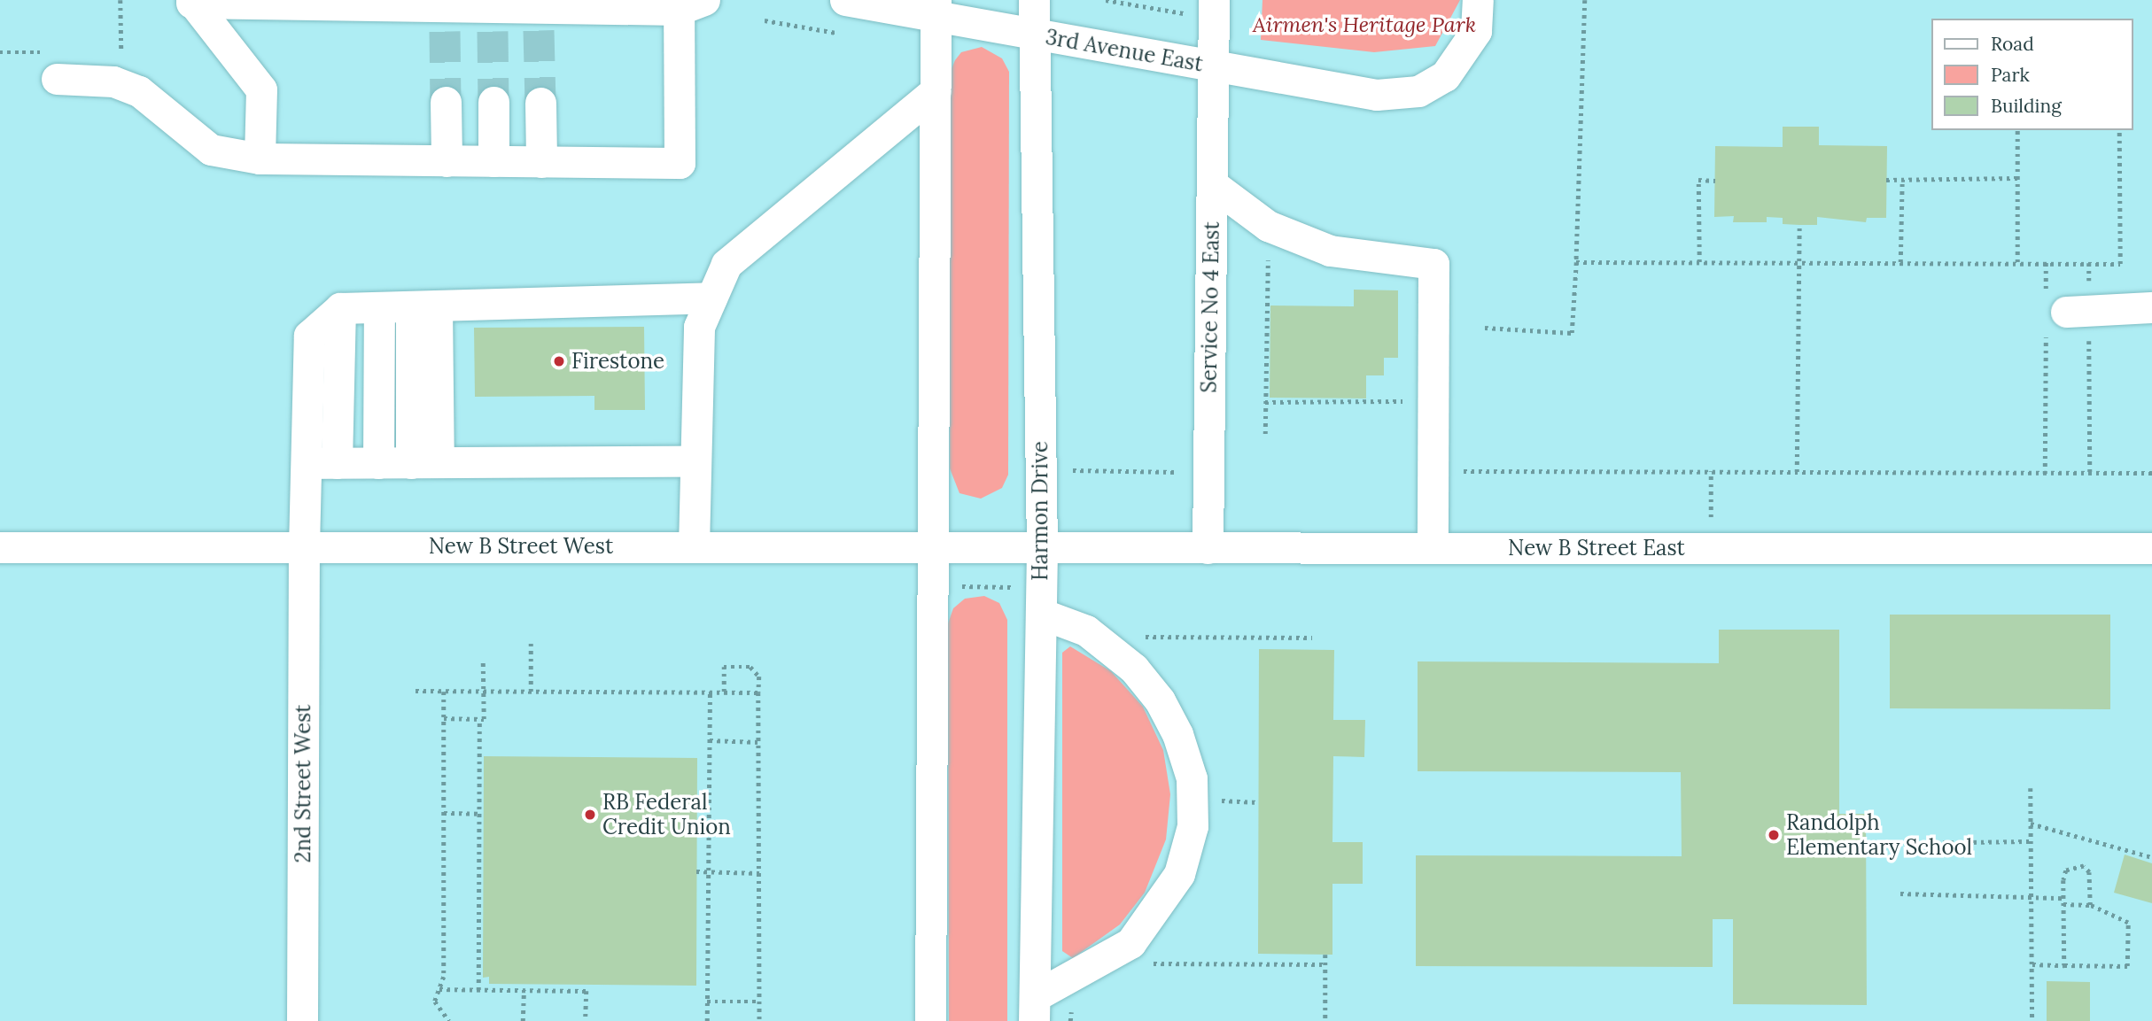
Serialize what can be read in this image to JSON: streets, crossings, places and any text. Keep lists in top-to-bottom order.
{
  "streets": {
    "street": [
      "3rd Avenue East",
      "Service No 4 East",
      "Harmon Drive",
      "New B Street West",
      "New B Street East",
      "2nd Street West"
    ]
  },
  "crossings": [
    ["3rd Avenue East", "Service No 4 East"],
    ["3rd Avenue East", "Harmon Drive"],
    ["Service No 4 East", "New B Street East"],
    ["Harmon Drive", "New B Street West"],
    ["Harmon Drive", "New B Street East"],
    ["New B Street West", "New B Street East"],
    ["New B Street West", "2nd Street West"]
  ],
  "parks": ["Airmen's Heritage Park"],
  "places": ["Firestone", "RB Federal Credit Union", "Randolph Elementary School"],
  "legend": ["Road", "Park", "Building"]
}
